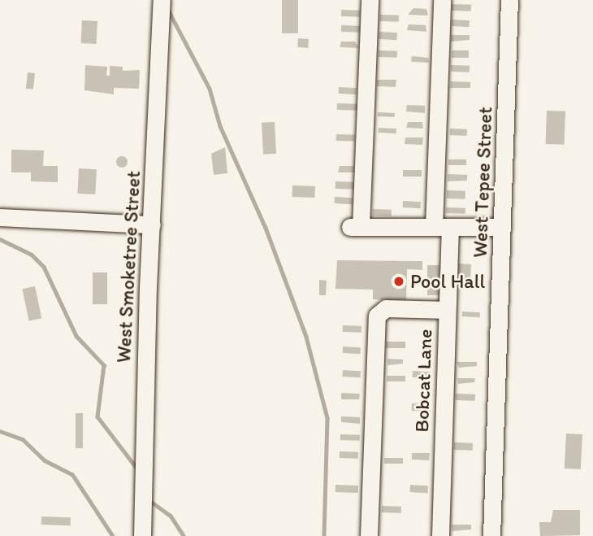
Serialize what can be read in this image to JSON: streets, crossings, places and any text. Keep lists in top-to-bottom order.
{
  "streets": {
    "street": ["West Tepee Street", "West Smoketree Street", "Bobcat Lane"]
  },
  "places": ["Pool Hall"]
}
